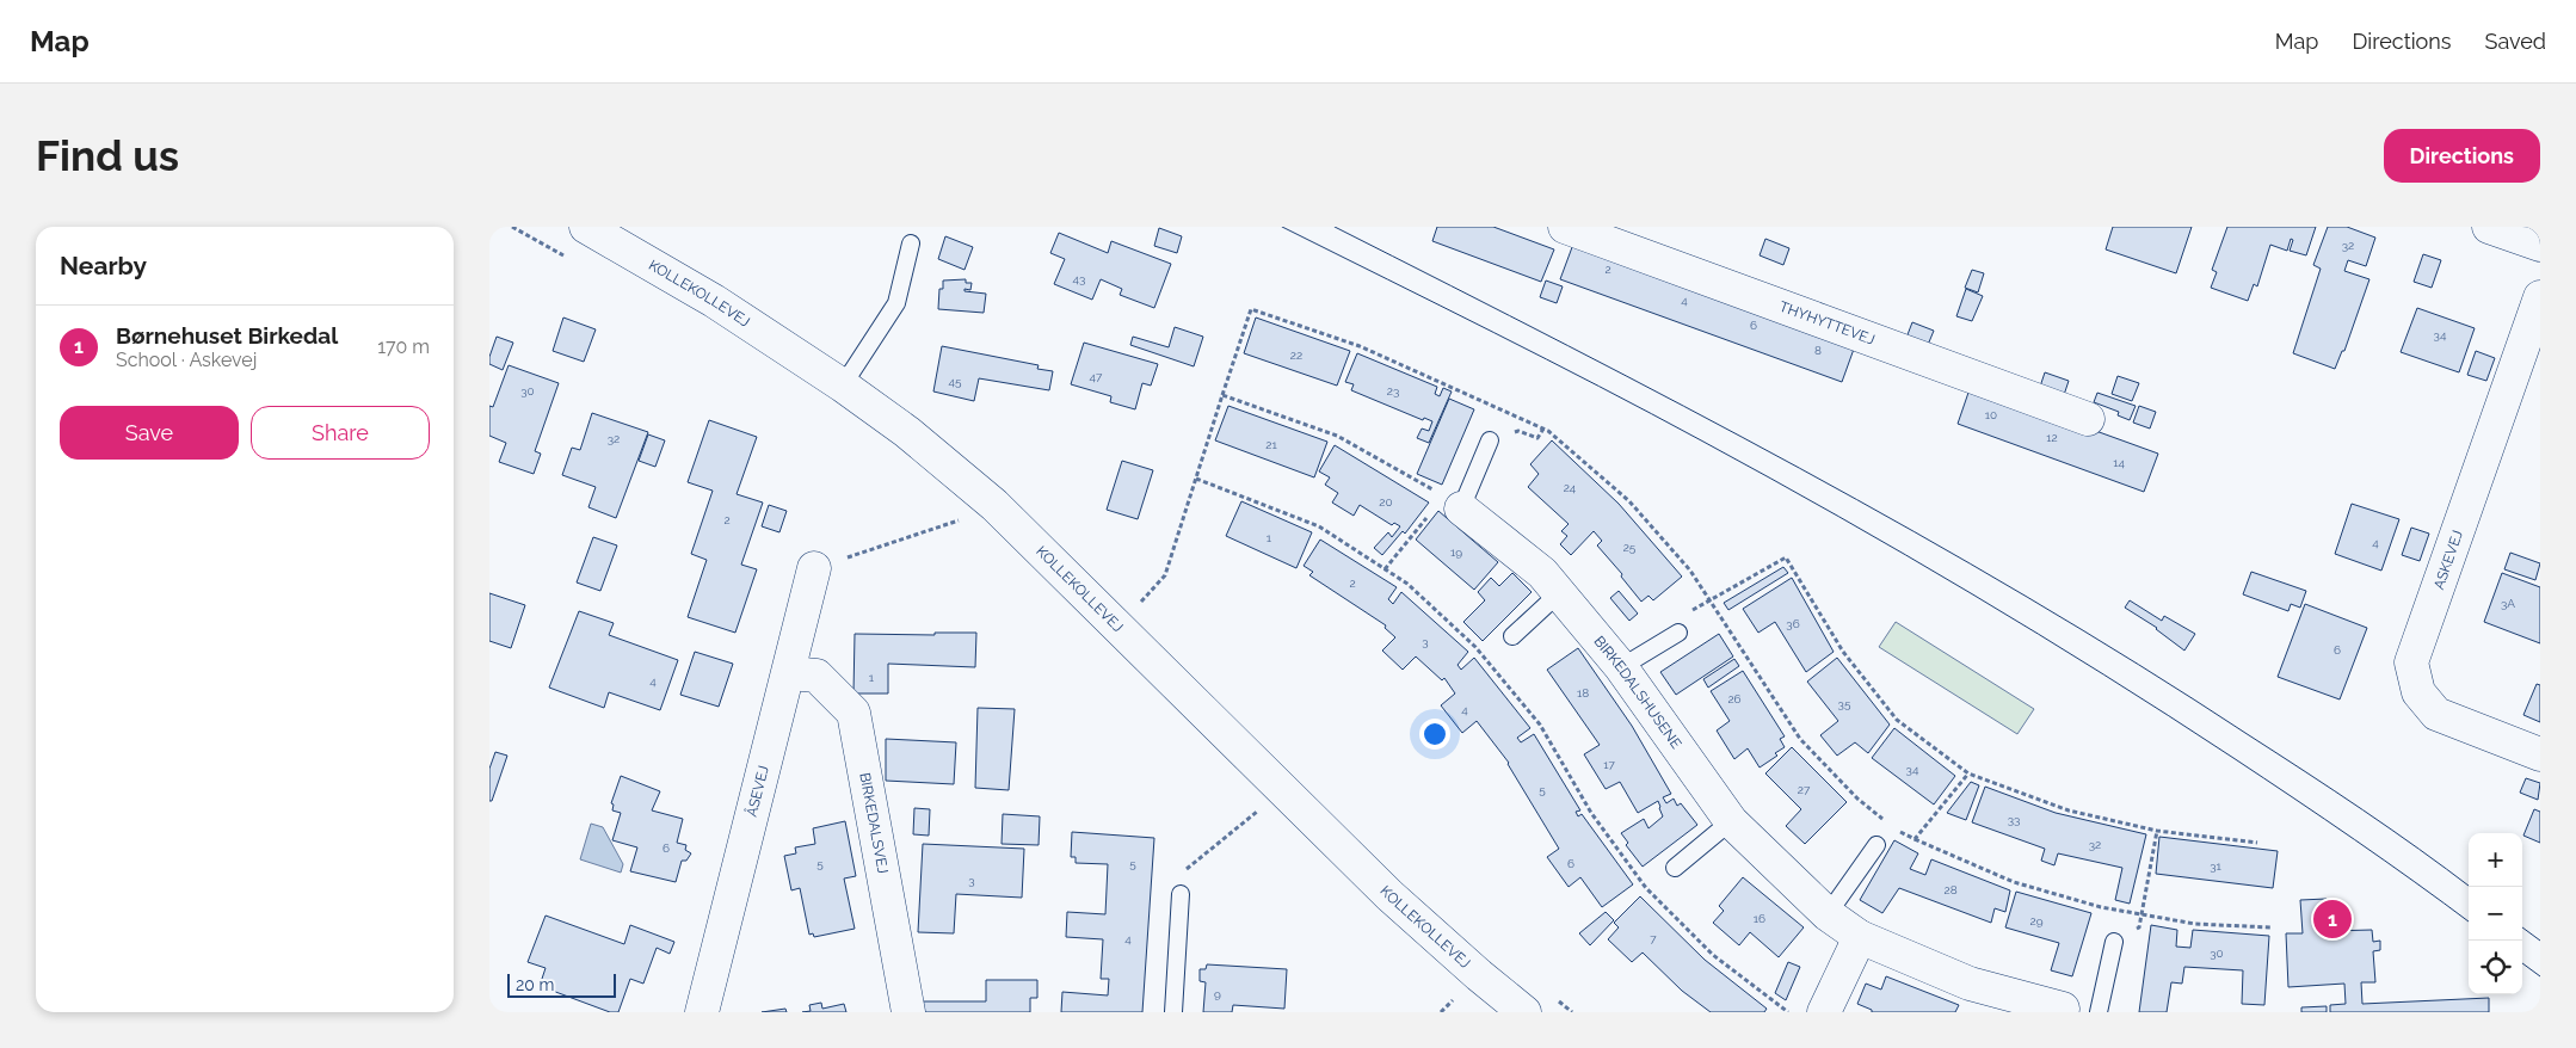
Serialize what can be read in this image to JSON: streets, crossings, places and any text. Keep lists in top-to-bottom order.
{
  "streets": {
    "street": [
      "KOLLEKOLLEVEJ",
      "THYHYTTEVEJ",
      "ASKEVEJ",
      "BIRKEDALSHUSENE",
      "ÅSEVEJ",
      "BIRKEDALSVEJ"
    ]
  },
  "crossings": [
    ["ÅSEVEJ", "BIRKEDALSVEJ"]
  ],
  "house_numbers": [
    "32",
    "2",
    "43",
    "4",
    "6",
    "34",
    "8",
    "22",
    "47",
    "45",
    "30",
    "23",
    "10",
    "12",
    "32",
    "21",
    "14",
    "24",
    "20",
    "2",
    "1",
    "4",
    "25",
    "19",
    "2",
    "3A",
    "36",
    "3",
    "6",
    "1",
    "4",
    "18",
    "26",
    "35",
    "4",
    "17",
    "34",
    "5",
    "27",
    "33",
    "32",
    "6",
    "5",
    "5",
    "6",
    "31",
    "3",
    "28",
    "16",
    "29",
    "4",
    "7",
    "30",
    "9"
  ],
  "scale_bar": "20 m",
  "page": {
    "header": "Map",
    "nav": ["Map", "Directions", "Saved"],
    "buttons": [
      "Directions",
      ["Save", "Share"]
    ],
    "title": "Find us",
    "heading": "Nearby",
    "list": [
      {
        "mark": "1",
        "name": "Børnehuset Birkedal",
        "note": "School · Askevej",
        "value": "170 m"
      }
    ],
    "map_buttons": ["+", "−"],
    "pins": "1",
    "scale": "20 m"
  }
}
